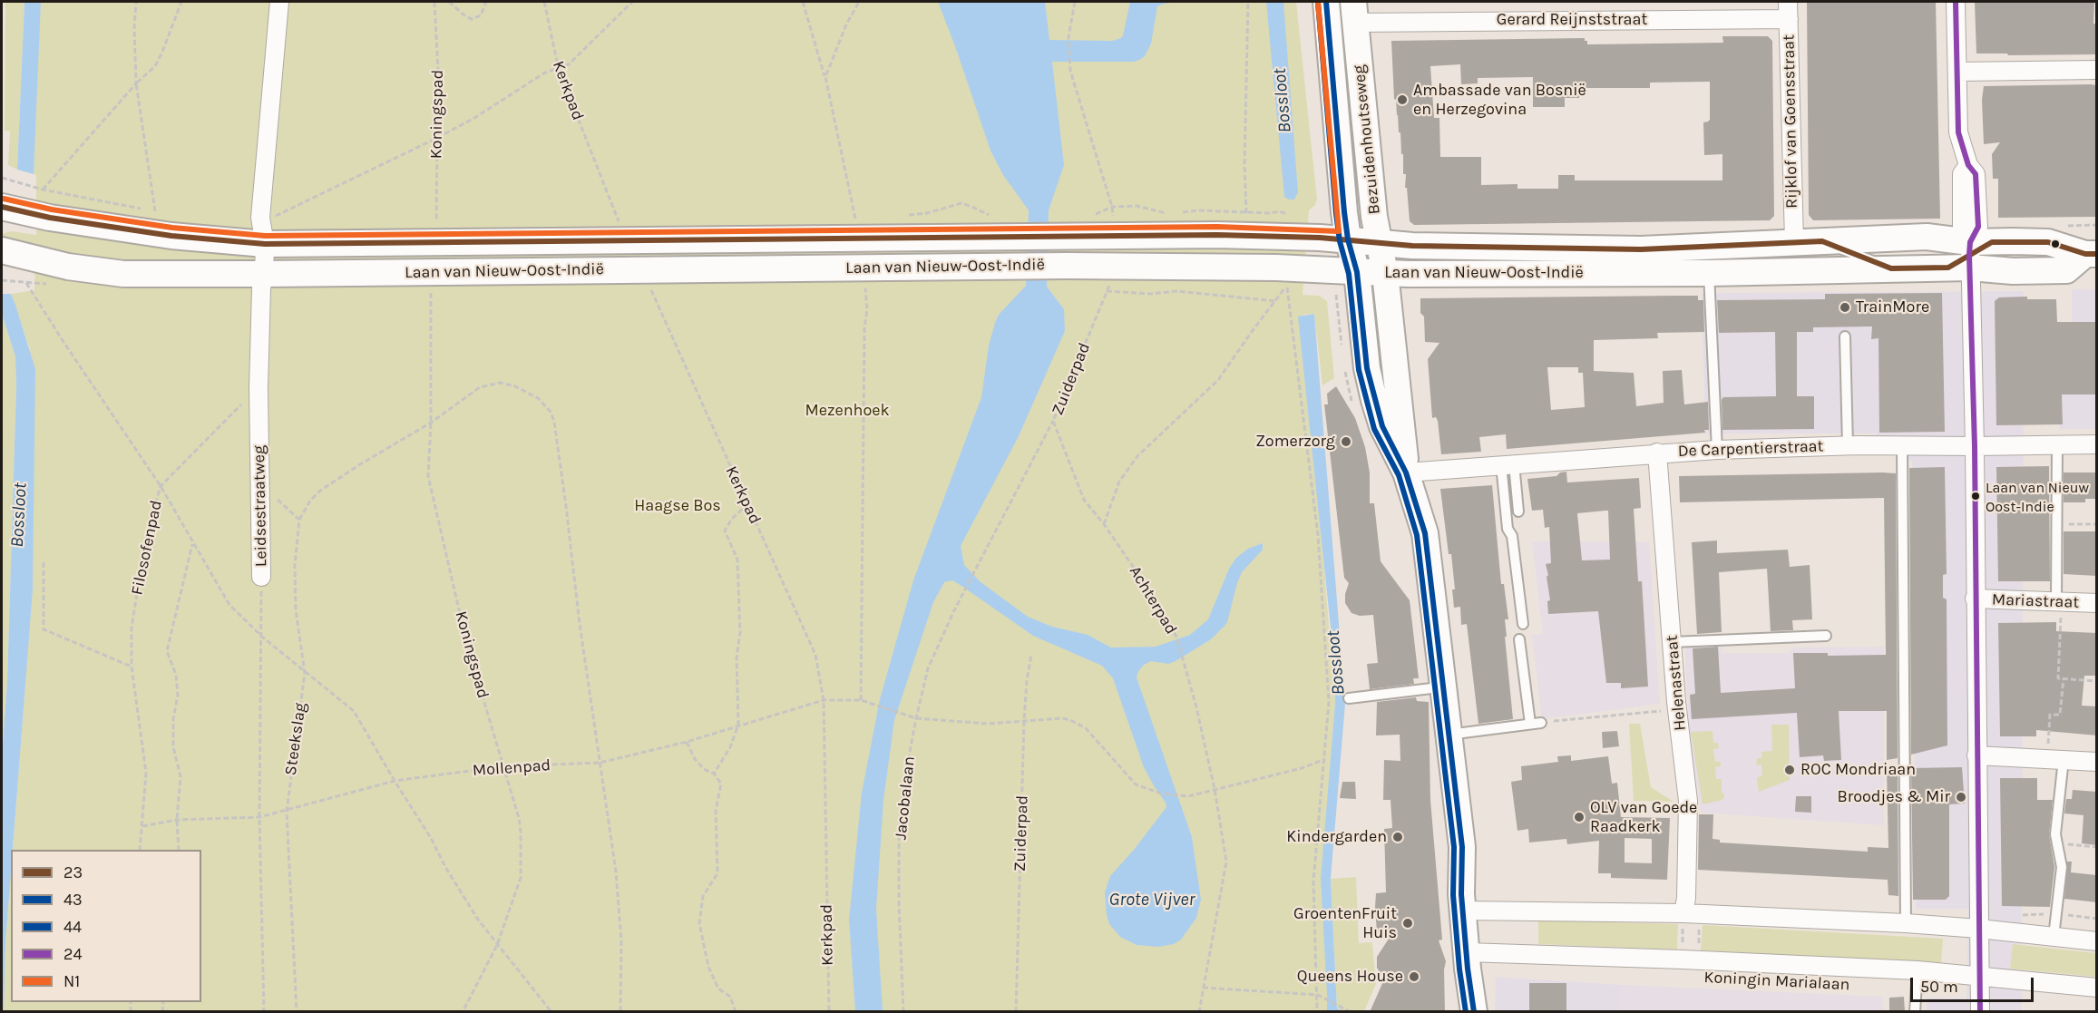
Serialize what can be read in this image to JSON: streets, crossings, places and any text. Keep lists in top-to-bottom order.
{
  "streets": {
    "main road": ["Bezuidenhoutseweg", "Laan van Nieuw-Oost-Indië"],
    "street": [
      "Gerard Reijnststraat",
      "Rijklof van Goensstraat",
      "De Carpentierstraat",
      "Leidsestraatweg",
      "Mariastraat",
      "Helenastraat",
      "Koningin Marialaan"
    ],
    "path": [
      "Kerkpad",
      "Koningspad",
      "Zuiderpad",
      "Filosofenpad",
      "Achterpad",
      "Steekslag",
      "Mollenpad",
      "Jacobalaan"
    ]
  },
  "crossings": [
    ["Gerard Reijnststraat", "Rijklof van Goensstraat"],
    ["Gerard Reijnststraat", "Bezuidenhoutseweg"],
    ["Kerkpad", "Laan van Nieuw-Oost-Indië"],
    ["Kerkpad", "Mollenpad"],
    ["Koningspad", "Mollenpad"],
    ["Rijklof van Goensstraat", "Laan van Nieuw-Oost-Indië"],
    ["Bezuidenhoutseweg", "Laan van Nieuw-Oost-Indië"],
    ["Bezuidenhoutseweg", "De Carpentierstraat"],
    ["Bezuidenhoutseweg", "Koningin Marialaan"],
    ["Laan van Nieuw-Oost-Indië", "Leidsestraatweg"],
    ["Zuiderpad", "Achterpad"],
    ["Zuiderpad", "Mollenpad"],
    ["Zuiderpad", "Jacobalaan"],
    ["De Carpentierstraat", "Helenastraat"],
    ["Leidsestraatweg", "Mollenpad"],
    ["Filosofenpad", "Mollenpad"],
    ["Achterpad", "Mollenpad"],
    ["Steekslag", "Mollenpad"],
    ["Mollenpad", "Jacobalaan"]
  ],
  "water": ["Bossloot", "Grote Vijver"],
  "parks": ["Mezenhoek", "Haagse Bos"],
  "places": [
    "Ambassade van Bosnië en Herzegovina",
    "TrainMore",
    "Zomerzorg",
    "Laan van Nieuw Oost-Indie",
    "ROC Mondriaan",
    "Broodjes & Mir",
    "OLV van Goede Raadkerk",
    "Kindergarden",
    "GroentenFruit Huis",
    "Queens House"
  ],
  "lines": [
    "transit line 43",
    "transit line 24",
    "transit line 44",
    "transit line N1",
    "transit line 23"
  ],
  "legend": [
    "23",
    "43",
    "44",
    "24",
    "N1"
  ],
  "scale_bar": "50 m"
}
